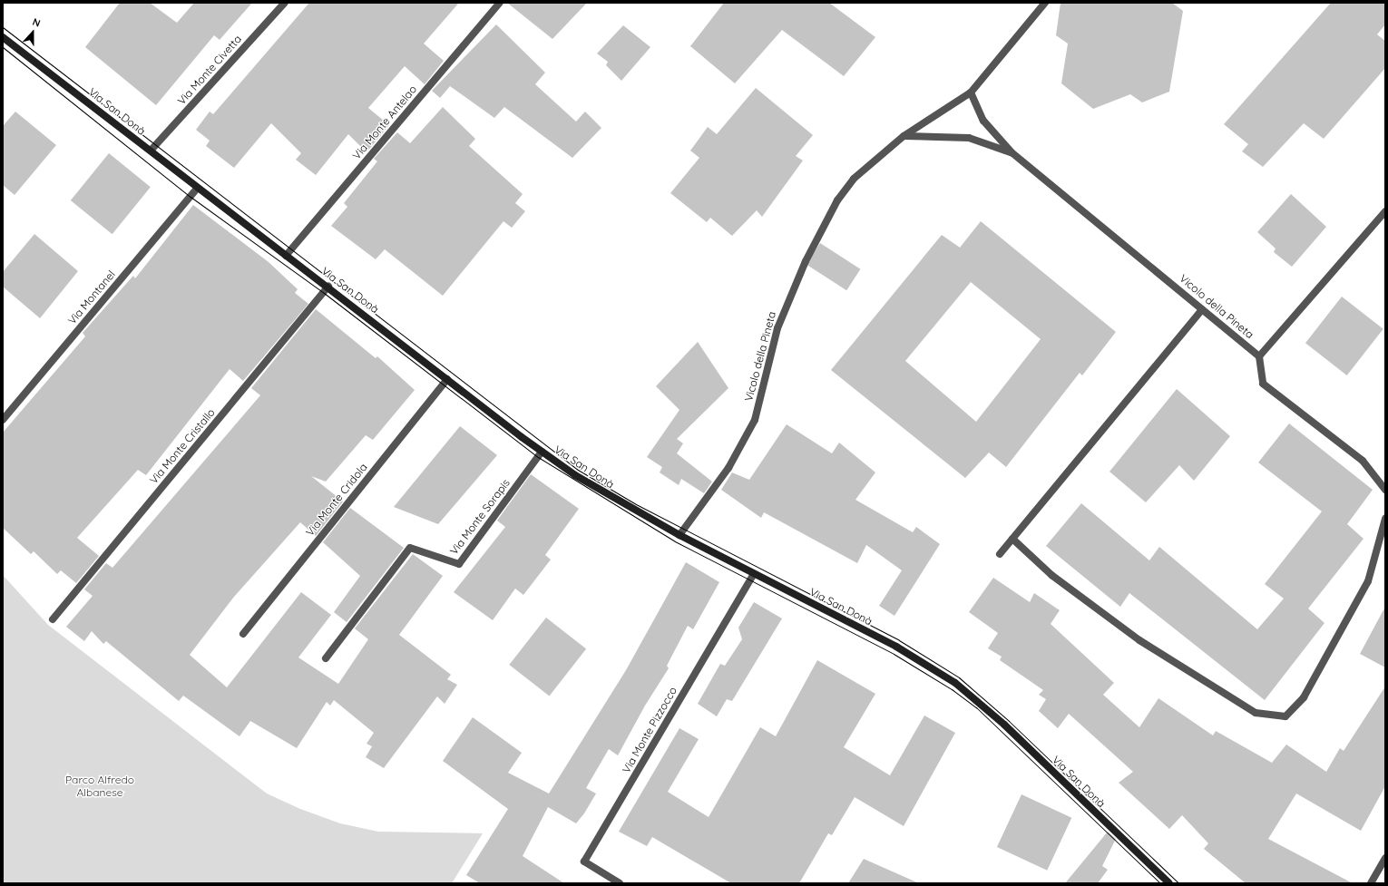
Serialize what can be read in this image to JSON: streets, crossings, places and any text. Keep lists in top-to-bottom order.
{
  "streets": {
    "street": [
      "Via Monte Civetta",
      "Via San Donà",
      "Via Monte Antelao",
      "Via Montanel",
      "Vicolo della Pineta",
      "Via Monte Cristallo",
      "Via Monte Cridola",
      "Via Monte Sorapis",
      "Via Monte Pizzocco"
    ]
  },
  "crossings": [
    ["Via Monte Civetta", "Via San Donà"],
    ["Via San Donà", "Via Monte Antelao"],
    ["Via San Donà", "Via Montanel"],
    ["Via San Donà", "Vicolo della Pineta"],
    ["Via San Donà", "Via Monte Cristallo"],
    ["Via San Donà", "Via Monte Cridola"],
    ["Via San Donà", "Via Monte Sorapis"],
    ["Via San Donà", "Via Monte Pizzocco"]
  ],
  "parks": ["Parco Alfredo Albanese"],
  "north": "top"
}
